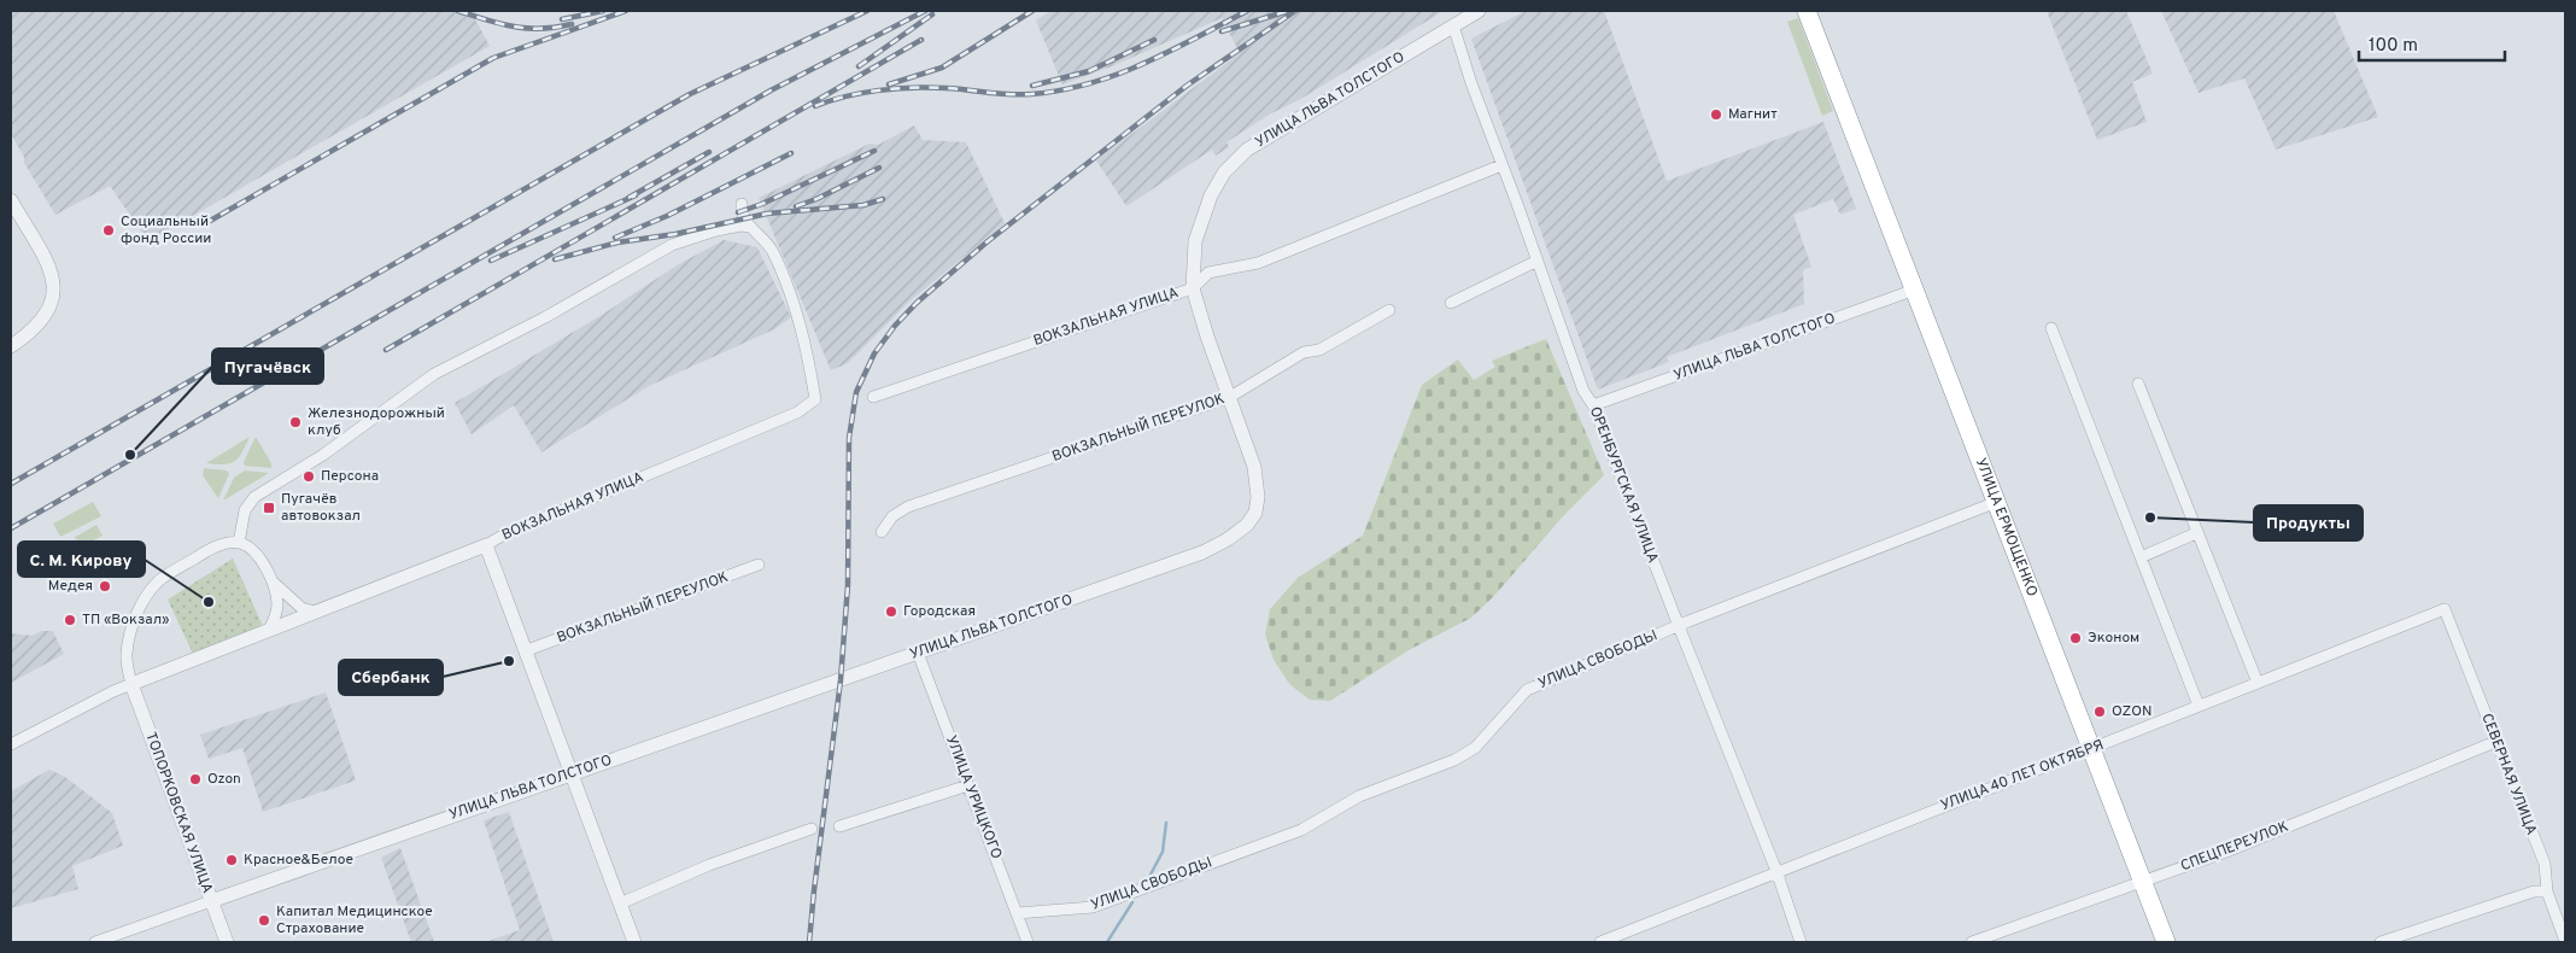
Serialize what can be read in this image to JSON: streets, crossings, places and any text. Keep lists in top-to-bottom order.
{
  "streets": {
    "highway": ["УЛИЦА ЕРМОЩЕНКО"],
    "street": [
      "УЛИЦА ЛЬВА ТОЛСТОГО",
      "ВОКЗАЛЬНАЯ УЛИЦА",
      "ВОКЗАЛЬНЫЙ ПЕРЕУЛОК",
      "ОРЕНБУРГСКАЯ УЛИЦА",
      "УЛИЦА СВОБОДЫ",
      "СЕВЕРНАЯ УЛИЦА",
      "УЛИЦА 40 ЛЕТ ОКТЯБРЯ",
      "УЛИЦА УРИЦКОГО",
      "ТОПОРКОВСКАЯ УЛИЦА",
      "СПЕЦПЕРЕУЛОК"
    ]
  },
  "crossings": [
    ["УЛИЦА ЛЬВА ТОЛСТОГО", "ВОКЗАЛЬНАЯ УЛИЦА"],
    ["УЛИЦА ЛЬВА ТОЛСТОГО", "ВОКЗАЛЬНЫЙ ПЕРЕУЛОК"],
    ["УЛИЦА ЛЬВА ТОЛСТОГО", "ОРЕНБУРГСКАЯ УЛИЦА"],
    ["УЛИЦА ЛЬВА ТОЛСТОГО", "УЛИЦА ЕРМОЩЕНКО"],
    ["УЛИЦА ЛЬВА ТОЛСТОГО", "УЛИЦА УРИЦКОГО"],
    ["УЛИЦА ЛЬВА ТОЛСТОГО", "ТОПОРКОВСКАЯ УЛИЦА"],
    ["ВОКЗАЛЬНАЯ УЛИЦА", "ОРЕНБУРГСКАЯ УЛИЦА"],
    ["ВОКЗАЛЬНАЯ УЛИЦА", "ТОПОРКОВСКАЯ УЛИЦА"],
    ["ОРЕНБУРГСКАЯ УЛИЦА", "УЛИЦА СВОБОДЫ"],
    ["ОРЕНБУРГСКАЯ УЛИЦА", "УЛИЦА 40 ЛЕТ ОКТЯБРЯ"],
    ["УЛИЦА ЕРМОЩЕНКО", "УЛИЦА СВОБОДЫ"],
    ["УЛИЦА ЕРМОЩЕНКО", "УЛИЦА 40 ЛЕТ ОКТЯБРЯ"],
    ["УЛИЦА ЕРМОЩЕНКО", "СПЕЦПЕРЕУЛОК"],
    ["УЛИЦА СВОБОДЫ", "УЛИЦА УРИЦКОГО"],
    ["СЕВЕРНАЯ УЛИЦА", "УЛИЦА 40 ЛЕТ ОКТЯБРЯ"],
    ["СЕВЕРНАЯ УЛИЦА", "СПЕЦПЕРЕУЛОК"]
  ],
  "places": {
    "other": [
      "Магнит",
      "Социальный фонд России",
      "Железнодорожный клуб",
      "Пугачёвск",
      "Персона",
      "Продукты",
      "Медея",
      "С. М. Кирову",
      "Городская",
      "ТП «Вокзал»",
      "Эконом",
      "Сбербанк",
      "OZON",
      "Ozon",
      "Красное&Белое",
      "Капитал Медицинское Страхование"
    ],
    "transit": ["Пугачёв автовокзал"]
  },
  "scale_bar": "100 m"
}
